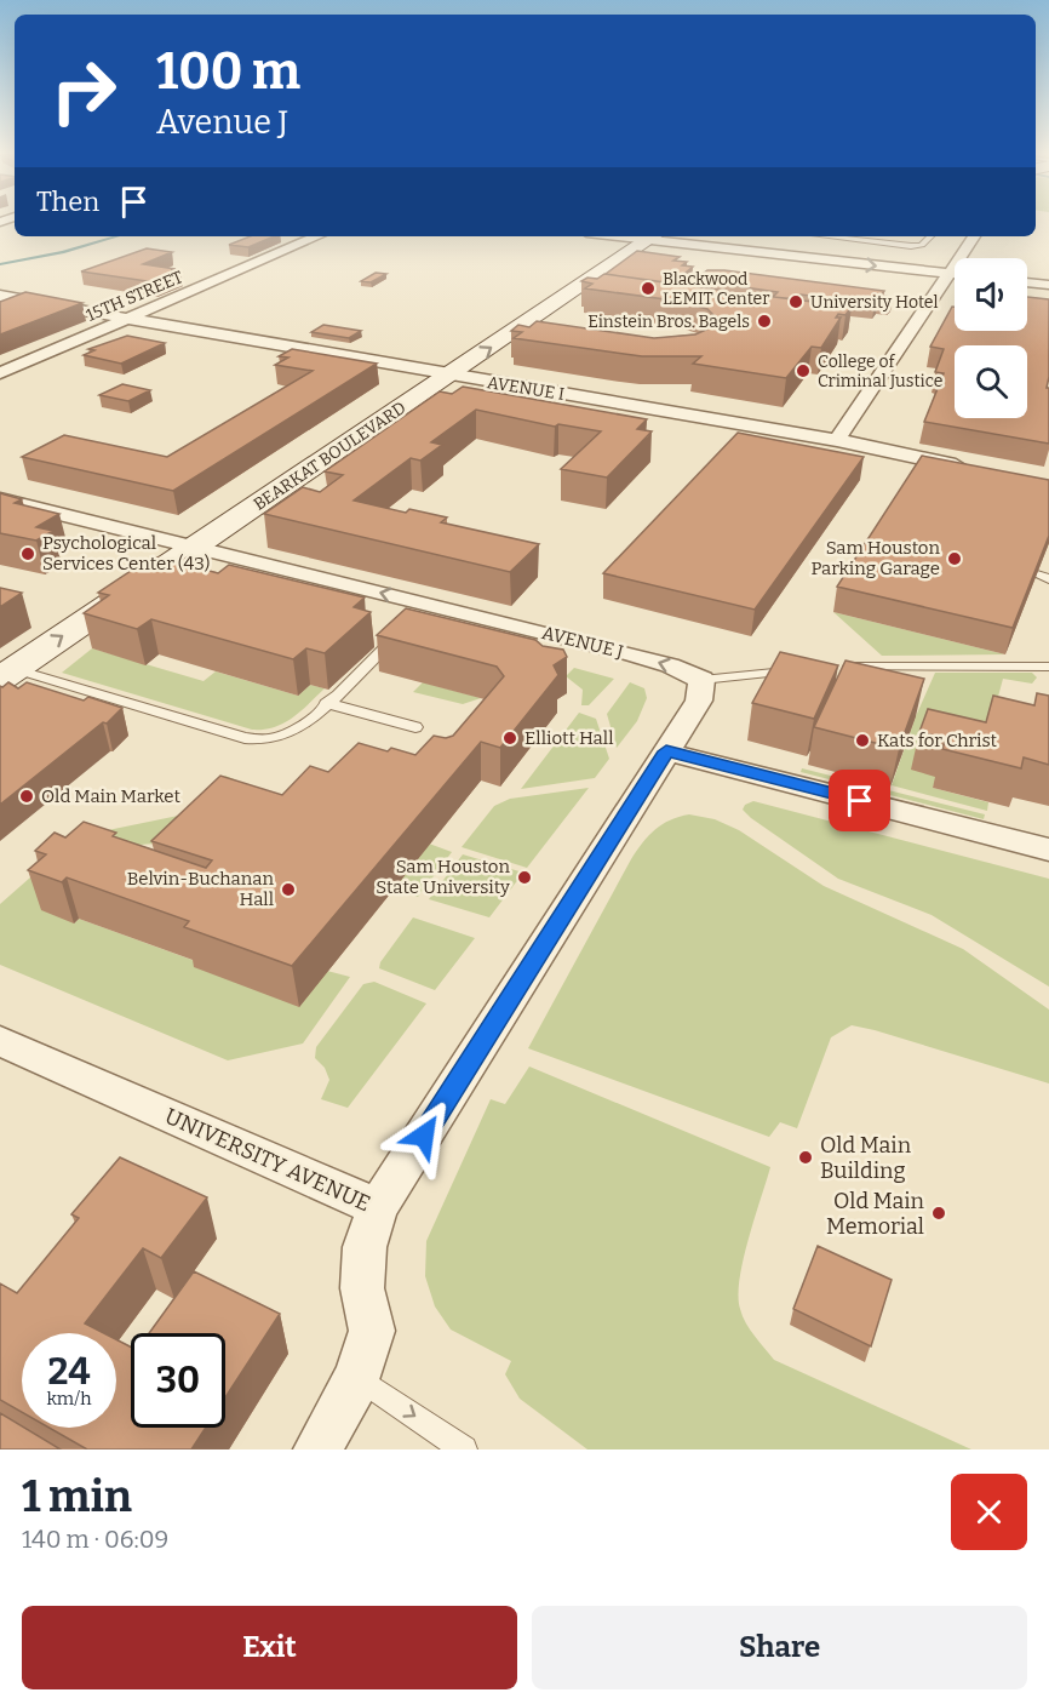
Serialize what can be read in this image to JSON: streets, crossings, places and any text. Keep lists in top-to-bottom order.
{
  "streets": {
    "street": [
      "15TH STREET",
      "AVENUE I",
      "BEARKAT BOULEVARD",
      "AVENUE J",
      "UNIVERSITY AVENUE"
    ]
  },
  "crossings": [
    ["15TH STREET", "AVENUE I"],
    ["AVENUE I", "BEARKAT BOULEVARD"],
    ["BEARKAT BOULEVARD", "AVENUE J"]
  ],
  "one_way": ["BEARKAT BOULEVARD", "AVENUE J"],
  "places": [
    "Blackwood LEMIT Center",
    "University Hotel",
    "Einstein Bros. Bagels",
    "College of Criminal Justice",
    "Psychological Services Center (43)",
    "Sam Houston Parking Garage",
    "Elliott Hall",
    "Kats for Christ",
    "Old Main Market",
    "Sam Houston State University",
    "Belvin-Buchanan Hall",
    "Old Main Building",
    "Old Main Memorial"
  ],
  "page": {
    "turn": ["100 m", "Avenue J"],
    "then": "Then",
    "speed": "24 km/h",
    "limit": "30",
    "heading": ["1 min", "140 m · 06:09"],
    "buttons": ["Exit", "Share"]
  }
}
